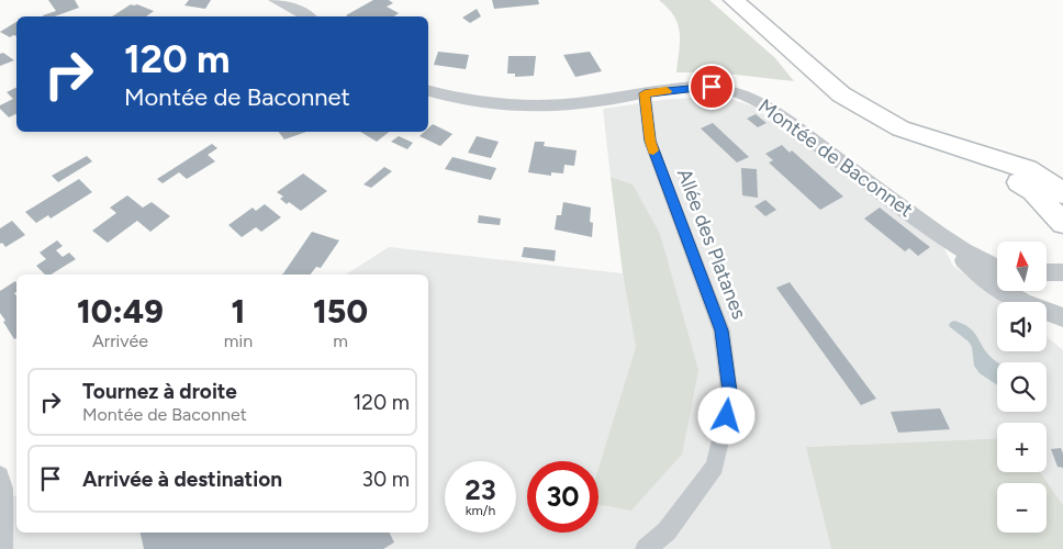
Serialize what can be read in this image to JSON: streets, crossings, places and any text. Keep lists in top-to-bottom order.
{
  "streets": {
    "street": ["Montée de Baconnet", "Allée des Platanes"]
  },
  "crossings": [
    ["Montée de Baconnet", "Allée des Platanes"]
  ],
  "north": "top",
  "page": {
    "turn": ["120 m", "Montée de Baconnet"],
    "map_buttons": ["+", "−"],
    "eta": [
      "10:49",
      "Arrivée",
      "1",
      "min",
      "150",
      "m"
    ],
    "list": [
      {
        "name": "Tournez à droite",
        "note": "Montée de Baconnet",
        "value": "120 m"
      },
      {
        "name": "Arrivée à destination",
        "value": "30 m"
      }
    ],
    "speed": "23 km/h",
    "limit": "30"
  }
}
